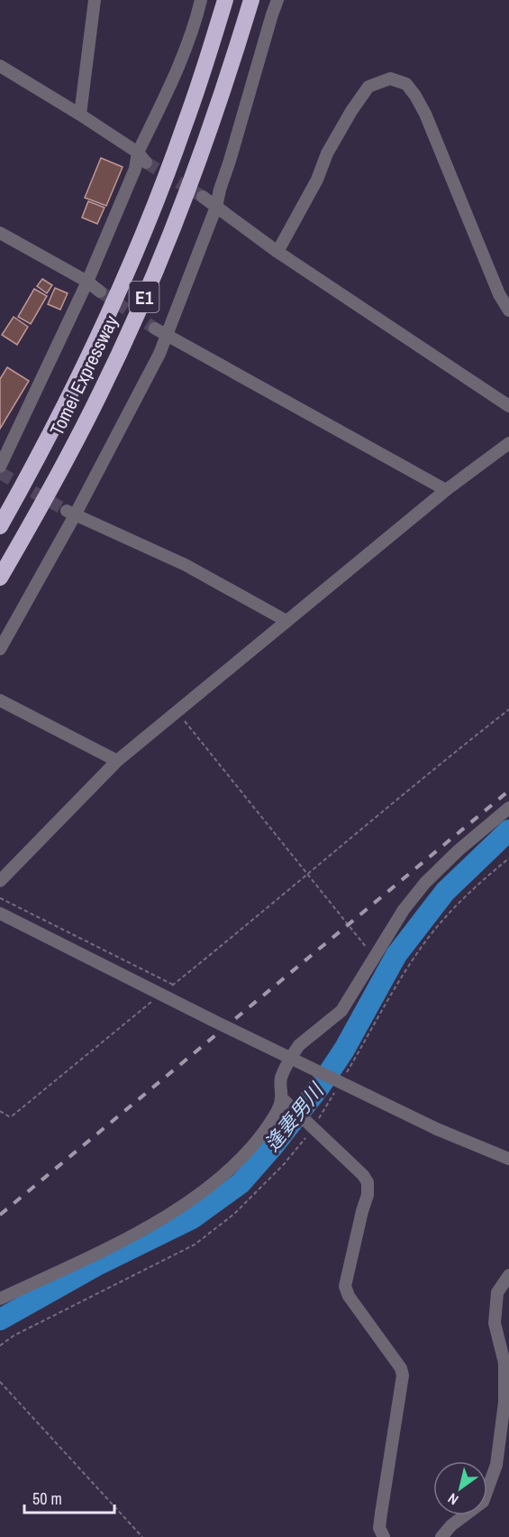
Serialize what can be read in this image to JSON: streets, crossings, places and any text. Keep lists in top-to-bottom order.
{
  "streets": {
    "highway": ["E1", "Tomei Expressway"]
  },
  "water": ["逢妻男川"],
  "scale_bar": "50 m",
  "north": "bottom left"
}
